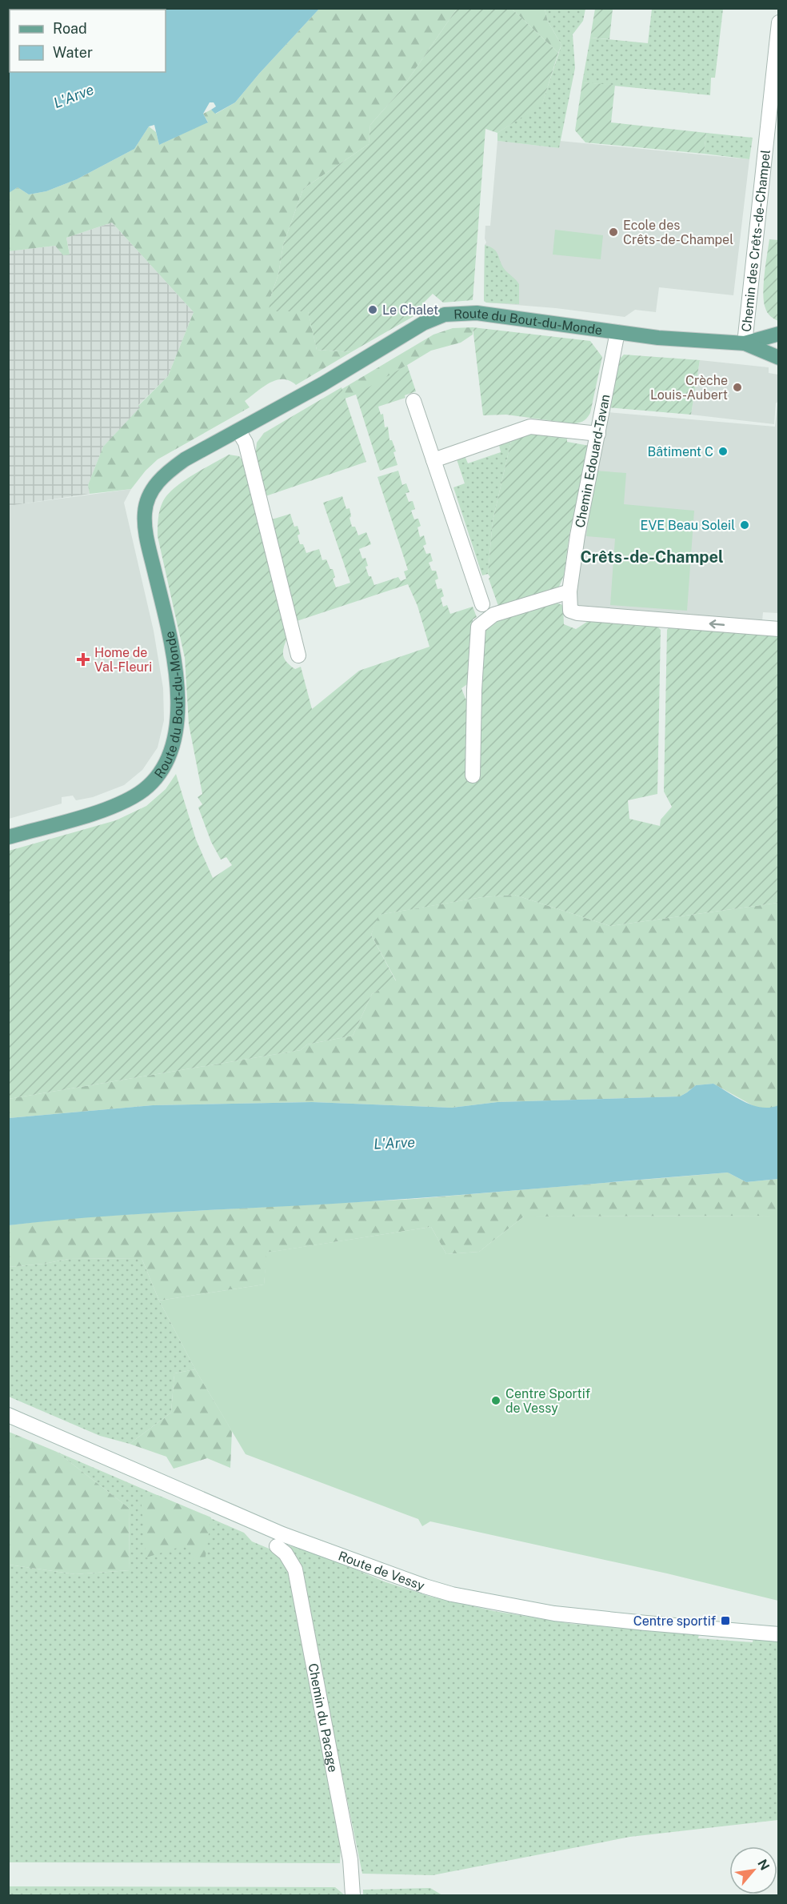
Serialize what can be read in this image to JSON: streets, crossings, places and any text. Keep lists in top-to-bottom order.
{
  "streets": {
    "main road": ["Route du Bout-du-Monde"],
    "street": [
      "Chemin des Crêts-de-Champel",
      "Chemin Edouard-Tavan",
      "Route de Vessy",
      "Chemin du Pacage"
    ]
  },
  "crossings": [
    ["Chemin des Crêts-de-Champel", "Route du Bout-du-Monde"],
    ["Route du Bout-du-Monde", "Chemin Edouard-Tavan"]
  ],
  "one_way": ["Chemin Edouard-Tavan"],
  "districts": ["Crêts-de-Champel"],
  "water": ["L'Arve"],
  "places": {
    "other": [
      "Ecole des Crêts-de-Champel",
      "Le Chalet",
      "Crèche Louis-Aubert",
      "Bâtiment C",
      "EVE Beau Soleil",
      "Centre Sportif de Vessy"
    ],
    "health": ["Home de Val-Fleuri"],
    "transit": ["Centre sportif"]
  },
  "legend": ["Road", "Water"],
  "north": "top right"
}
